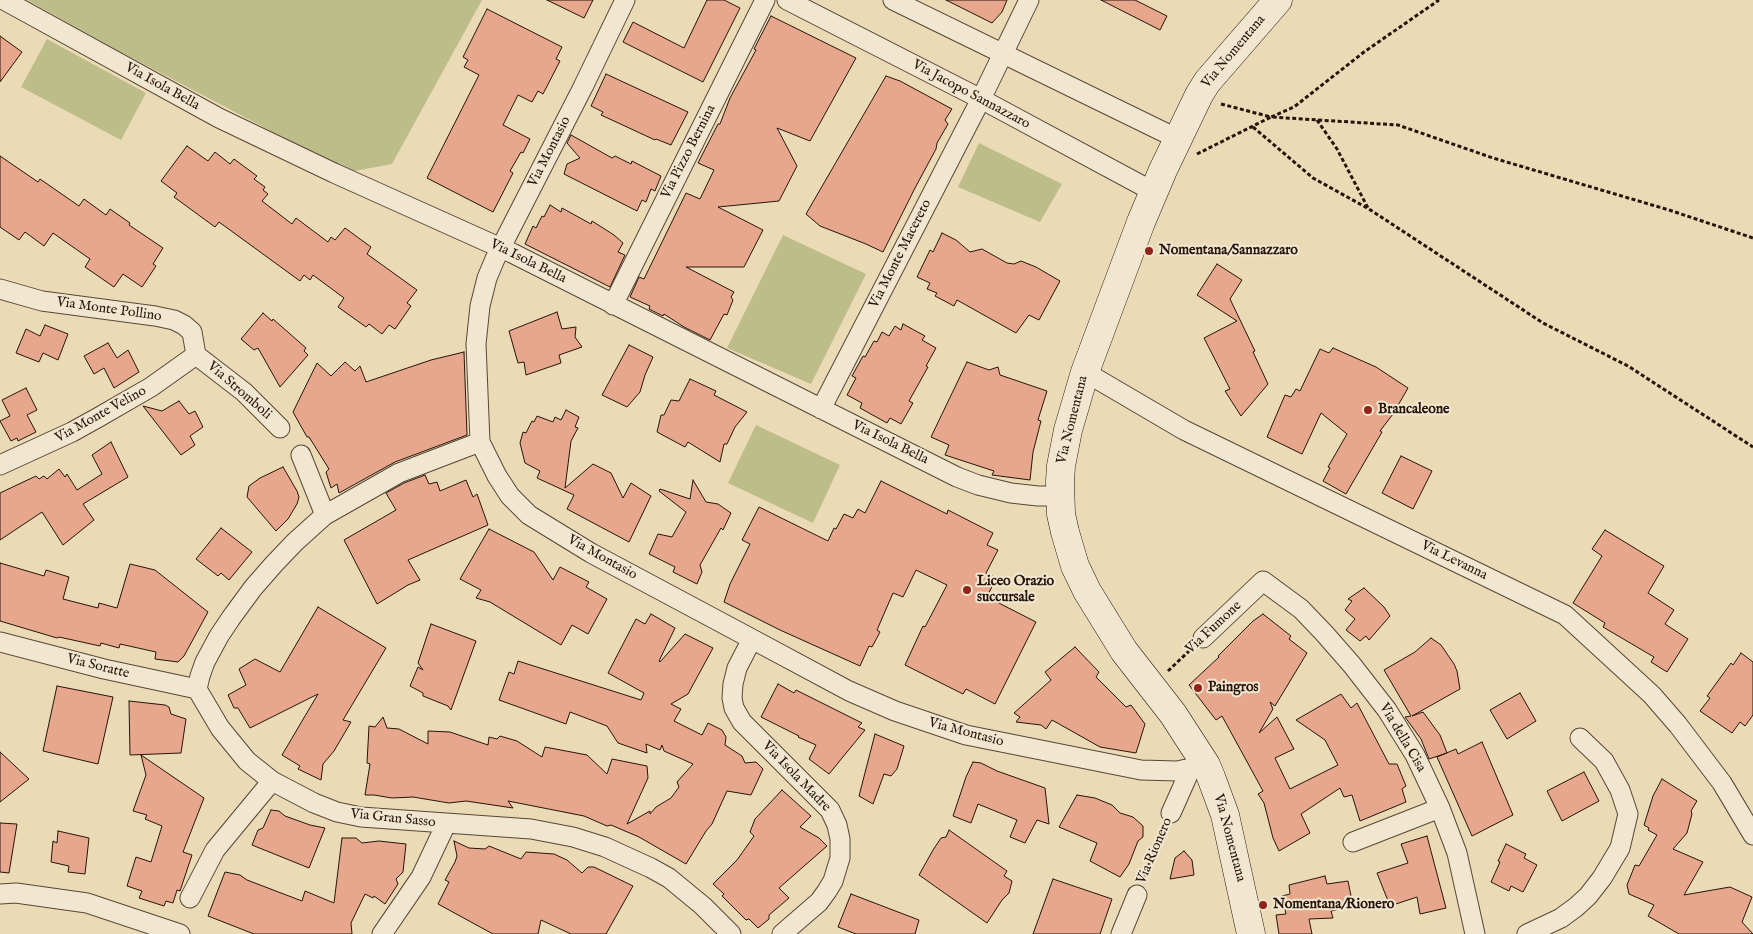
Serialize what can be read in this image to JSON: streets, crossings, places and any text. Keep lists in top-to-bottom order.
{
  "streets": {
    "main road": ["Via Nomentana"],
    "street": [
      "Via Isola Bella",
      "Via Jacopo Sannazzaro",
      "Via Montasio",
      "Via Pizzo Bernina",
      "Via Monte Macereto",
      "Via Monte Pollino",
      "Via Stromboli",
      "Via Monte Velino",
      "Via Levanna",
      "Via Fumone",
      "Via Soratte",
      "Via della Cisa",
      "Via Isola Madre",
      "Via Gran Sasso",
      "Via Rionero"
    ]
  },
  "crossings": [
    ["Via Nomentana", "Via Isola Bella"],
    ["Via Nomentana", "Via Jacopo Sannazzaro"],
    ["Via Nomentana", "Via Montasio"],
    ["Via Nomentana", "Via Levanna"],
    ["Via Nomentana", "Via Rionero"],
    ["Via Isola Bella", "Via Montasio"],
    ["Via Isola Bella", "Via Pizzo Bernina"],
    ["Via Isola Bella", "Via Monte Macereto"],
    ["Via Jacopo Sannazzaro", "Via Monte Macereto"],
    ["Via Montasio", "Via Isola Madre"],
    ["Via Montasio", "Via Rionero"],
    ["Via Monte Pollino", "Via Stromboli"],
    ["Via Monte Pollino", "Via Monte Velino"],
    ["Via Stromboli", "Via Monte Velino"],
    ["Via Fumone", "Via della Cisa"],
    ["Via Soratte", "Via Gran Sasso"]
  ],
  "places": [
    "Nomentana/Sannazzaro",
    "Brancaleone",
    "Liceo Orazio succursale",
    "Paingros",
    "Nomentana/Rionero"
  ]
}
